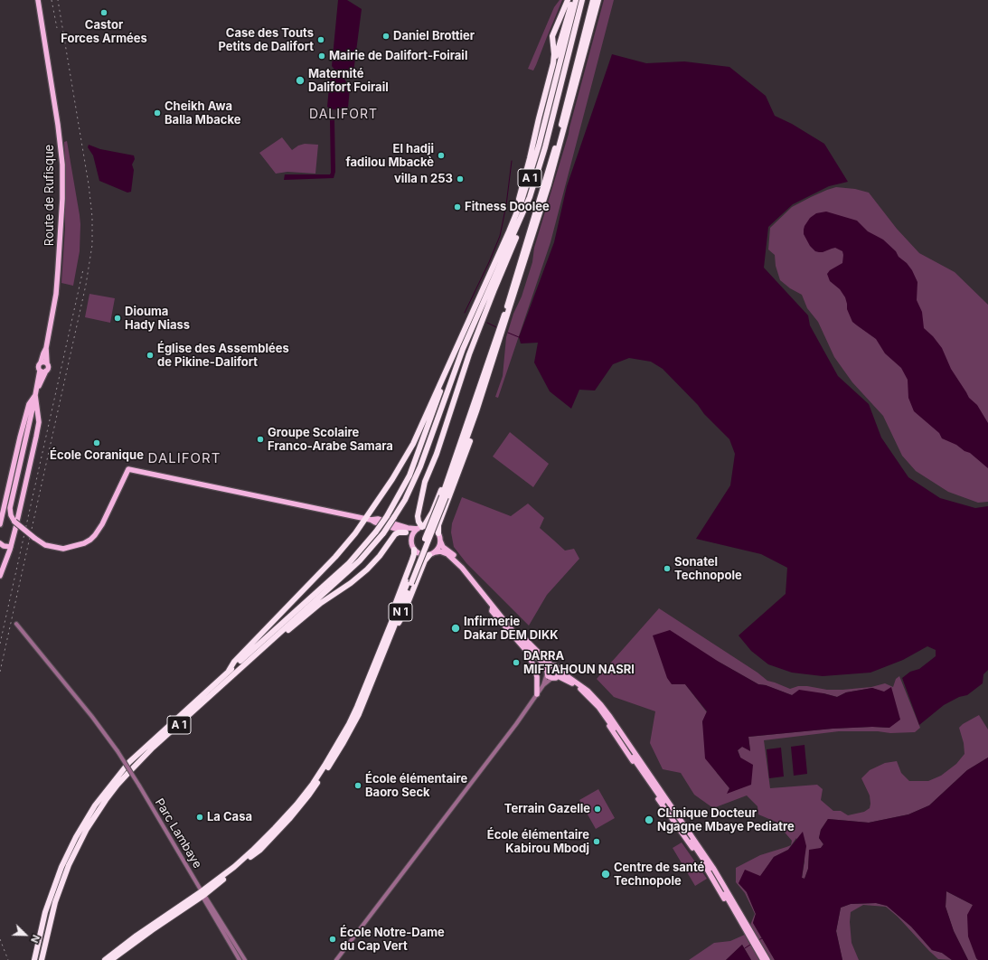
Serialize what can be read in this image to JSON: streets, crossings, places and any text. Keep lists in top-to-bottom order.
{
  "streets": {
    "highway": ["A 1", "N 1"],
    "main road": ["Route de Rufisque"],
    "street": ["Parc Lambaye"]
  },
  "districts": ["DALIFORT", "DALIFORT"],
  "places": [
    "Castor Forces Armées",
    "Daniel Brottier",
    "Case des Touts Petits de Dalifort",
    "Mairie de Dalifort-Foirail",
    "Maternité Dalifort Foirail",
    "Cheikh Awa Balla Mbacke",
    "El hadji fadilou Mbackè",
    "villa n 253",
    "Fitness Doolee",
    "Diouma Hady Niass",
    "Église des Assemblées de Pikine-Dalifort",
    "Groupe Scolaire Franco-Arabe Samara",
    "École Coranique",
    "Sonatel Technopole",
    "Infirmerie Dakar DEM DIKK",
    "DARRA MIFTAHOUN NASRI",
    "École élémentaire Baoro Seck",
    "Terrain Gazelle",
    "La Casa",
    "CLinique Docteur Ngagne Mbaye Pediatre",
    "École élémentaire Kabirou Mbodj",
    "Centre de santé Technopole",
    "École Notre-Dame du Cap Vert"
  ],
  "north": "bottom right"
}
